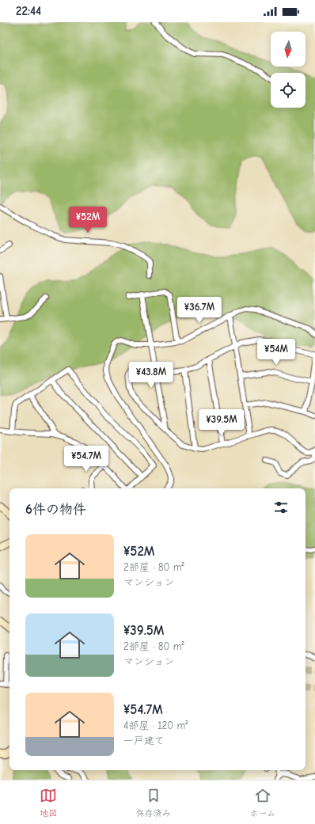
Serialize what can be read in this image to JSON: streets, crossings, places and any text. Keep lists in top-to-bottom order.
{
  "north": "bottom",
  "page": {
    "status": "22:44",
    "price": [
      "¥52M",
      "¥36.7M",
      "¥54M",
      "¥43.8M",
      "¥39.5M",
      "¥54.7M"
    ],
    "heading": "6件の物件",
    "list": [
      {
        "name": "¥52M",
        "note": "2部屋 · 80 m² · マンション"
      },
      {
        "name": "¥39.5M",
        "note": "2部屋 · 80 m² · マンション"
      },
      {
        "name": "¥54.7M",
        "note": "4部屋 · 120 m² · 一戸建て"
      }
    ],
    "tabs": ["地図", "保存済み", "ホーム"]
  }
}
